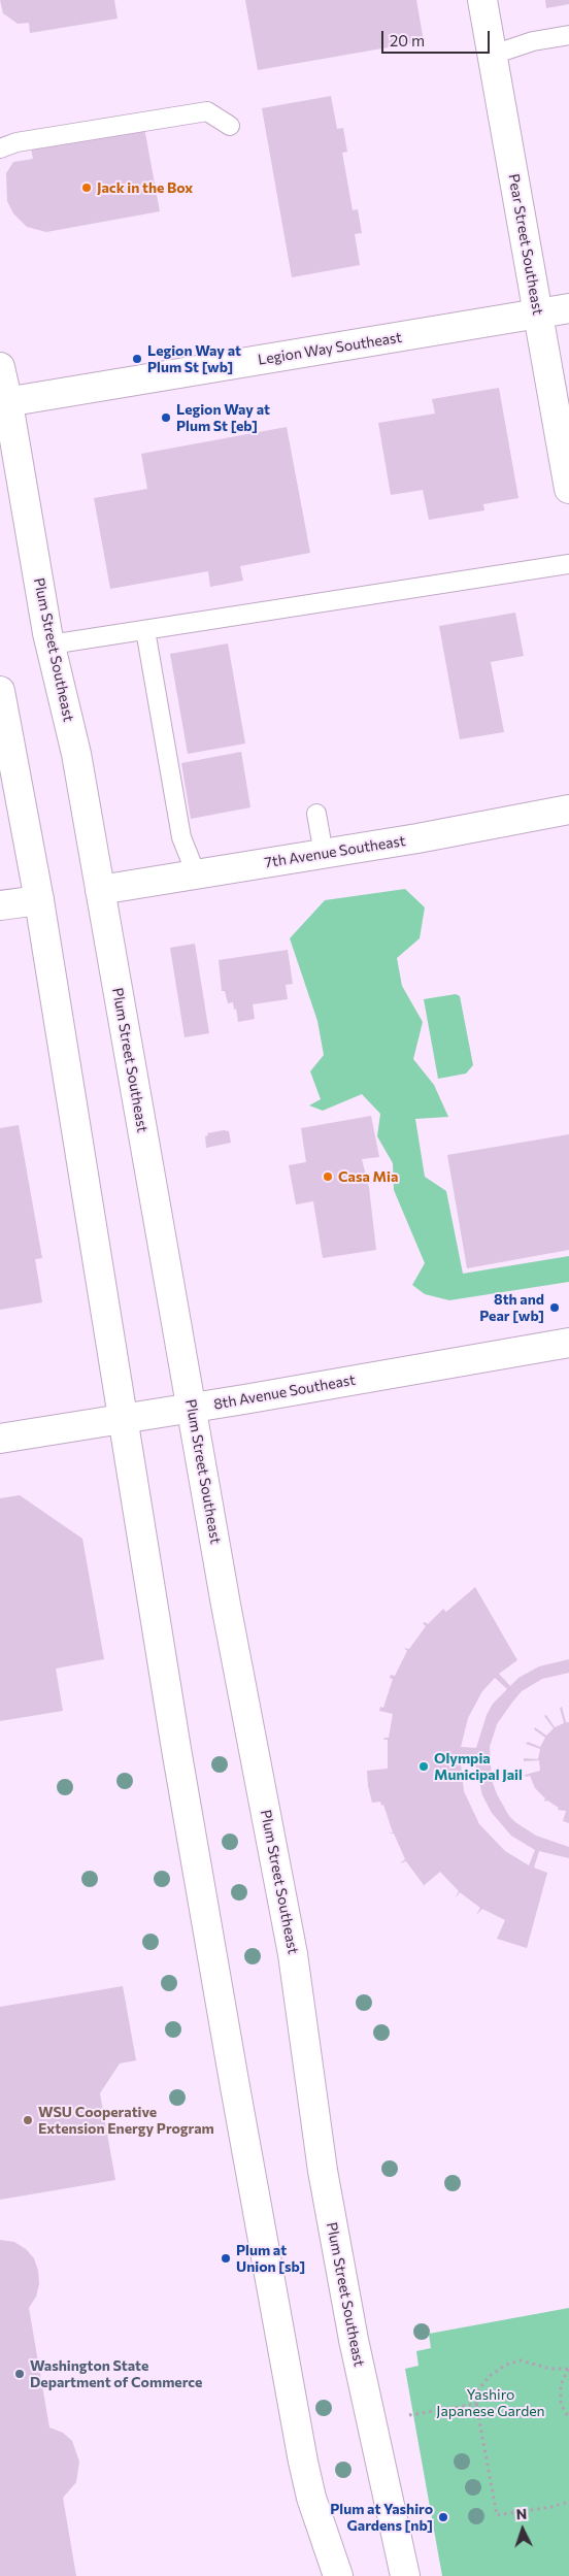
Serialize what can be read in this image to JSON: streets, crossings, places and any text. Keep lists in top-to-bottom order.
{
  "streets": {
    "main road": [
      "Pear Street Southeast",
      "Legion Way Southeast",
      "Plum Street Southeast",
      "7th Avenue Southeast",
      "8th Avenue Southeast"
    ]
  },
  "crossings": [
    ["Pear Street Southeast", "Legion Way Southeast"],
    ["Legion Way Southeast", "Plum Street Southeast"],
    ["Plum Street Southeast", "7th Avenue Southeast"],
    ["Plum Street Southeast", "8th Avenue Southeast"]
  ],
  "parks": ["Yashiro Japanese Garden"],
  "places": [
    "Jack in the Box",
    "Legion Way at Plum St [wb]",
    "Legion Way at Plum St [eb]",
    "Casa Mia",
    "8th and Pear [wb]",
    "Olympia Municipal Jail",
    "WSU Cooperative Extension Energy Program",
    "Plum at Union [sb]",
    "Washington State Department of Commerce",
    "Plum at Yashiro Gardens [nb]"
  ],
  "scale_bar": "20 m",
  "north": "top"
}
